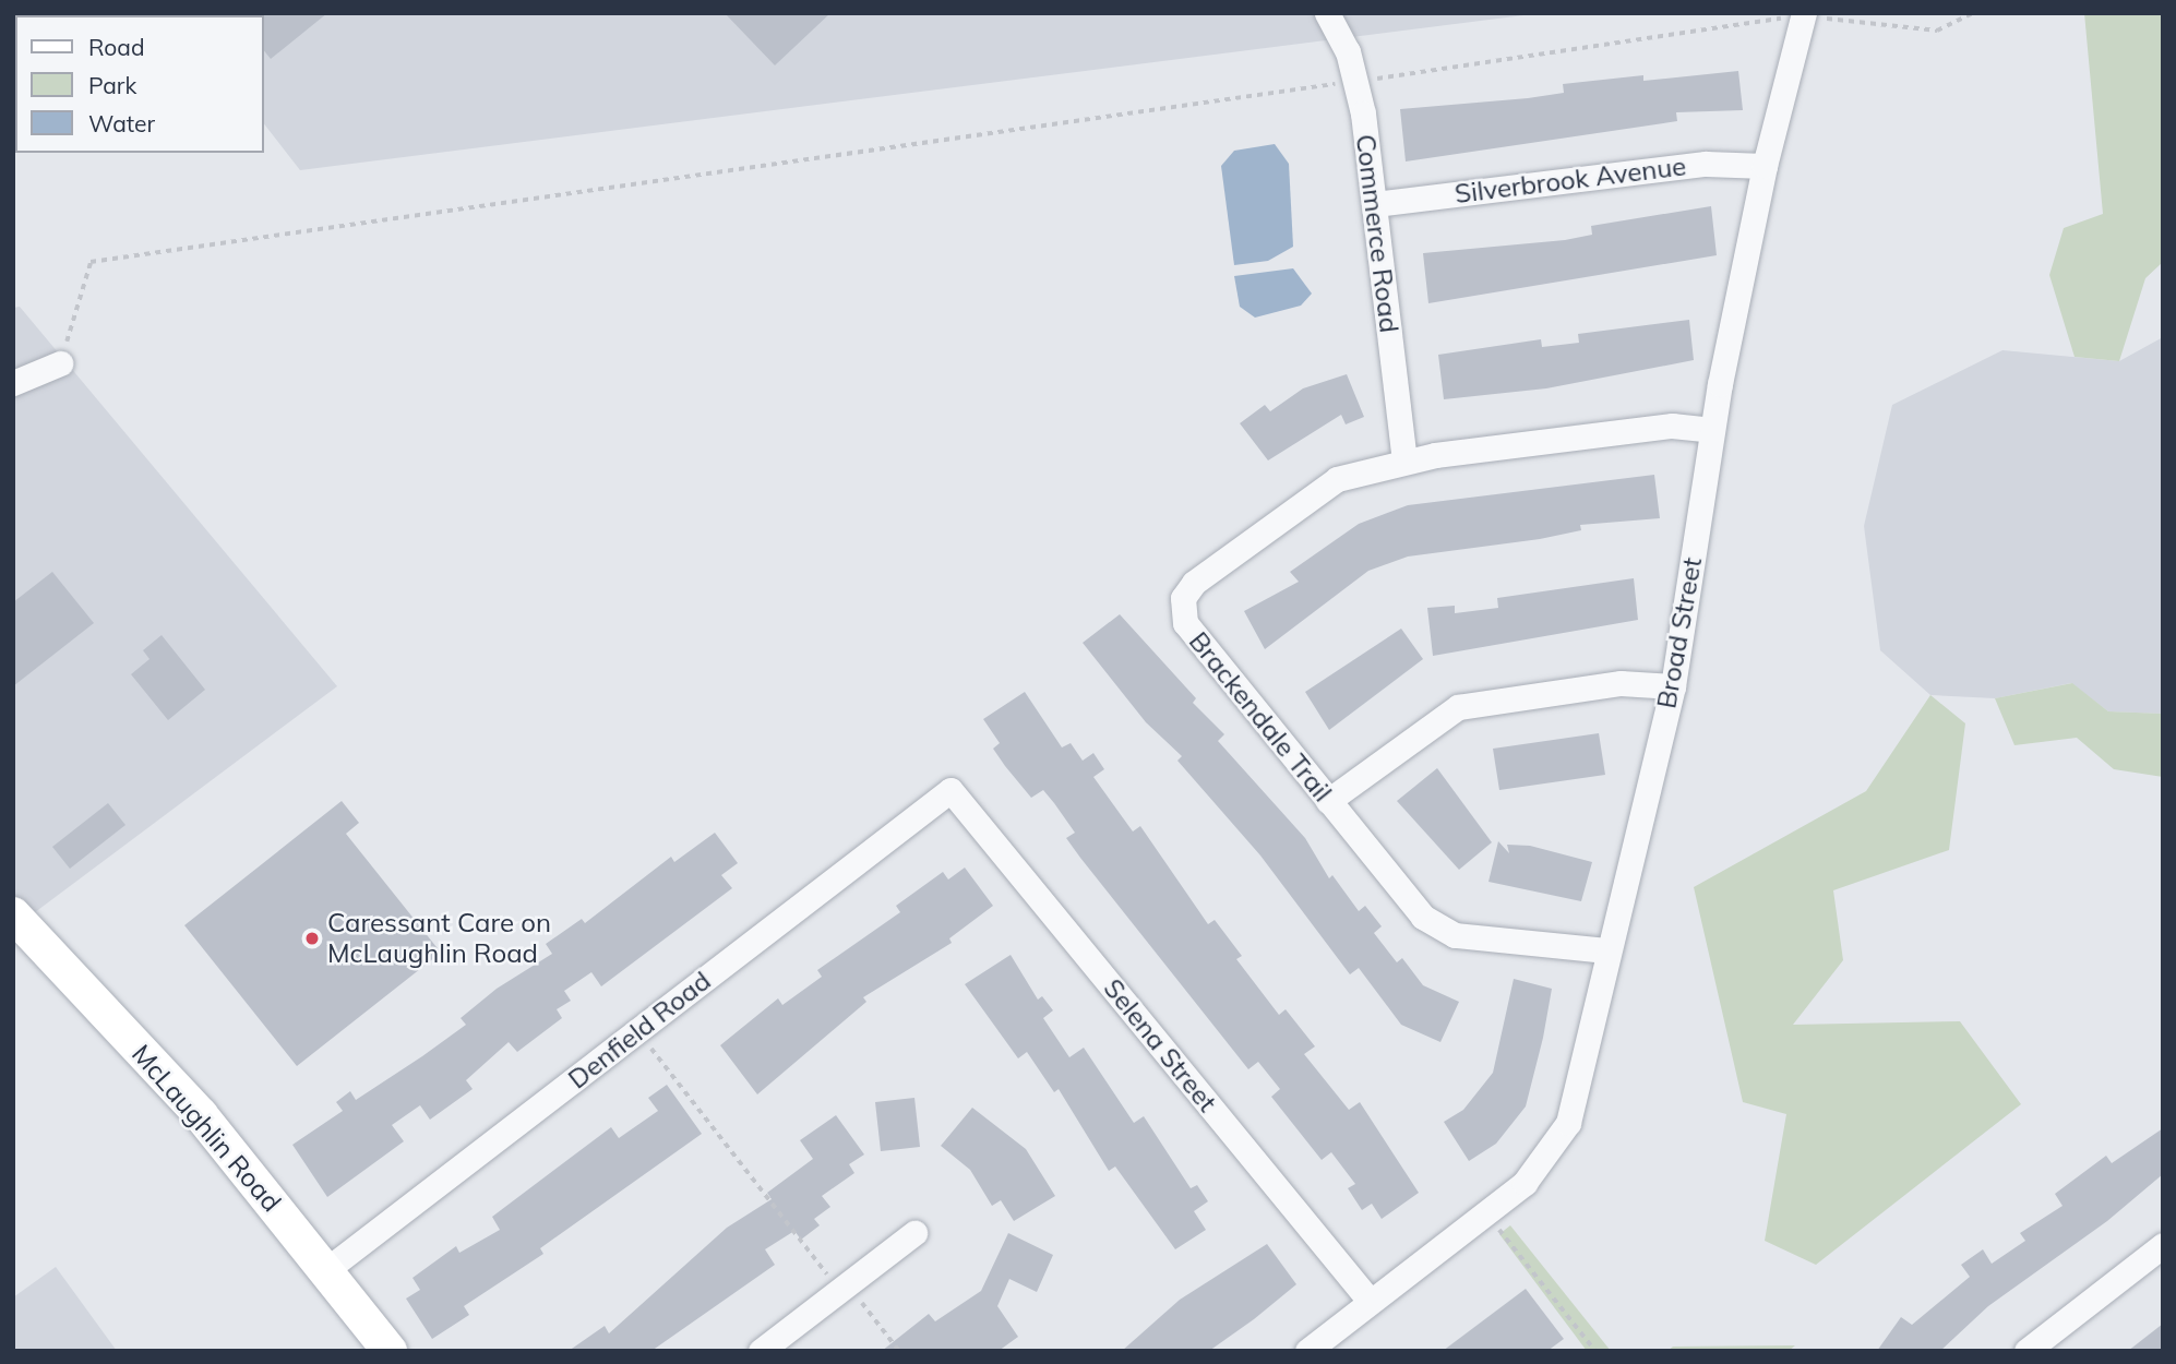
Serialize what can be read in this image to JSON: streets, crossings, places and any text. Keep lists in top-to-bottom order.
{
  "streets": {
    "street": [
      "Silverbrook Avenue",
      "Commerce Road",
      "Broad Street",
      "Brackendale Trail",
      "Denfield Road",
      "Selena Street",
      "McLaughlin Road"
    ]
  },
  "crossings": [
    ["Silverbrook Avenue", "Commerce Road"],
    ["Silverbrook Avenue", "Broad Street"],
    ["Commerce Road", "Brackendale Trail"],
    ["Broad Street", "Brackendale Trail"],
    ["Broad Street", "Selena Street"],
    ["Denfield Road", "Selena Street"],
    ["Denfield Road", "McLaughlin Road"]
  ],
  "places": ["Caressant Care on McLaughlin Road"],
  "legend": ["Road", "Park", "Water"]
}
